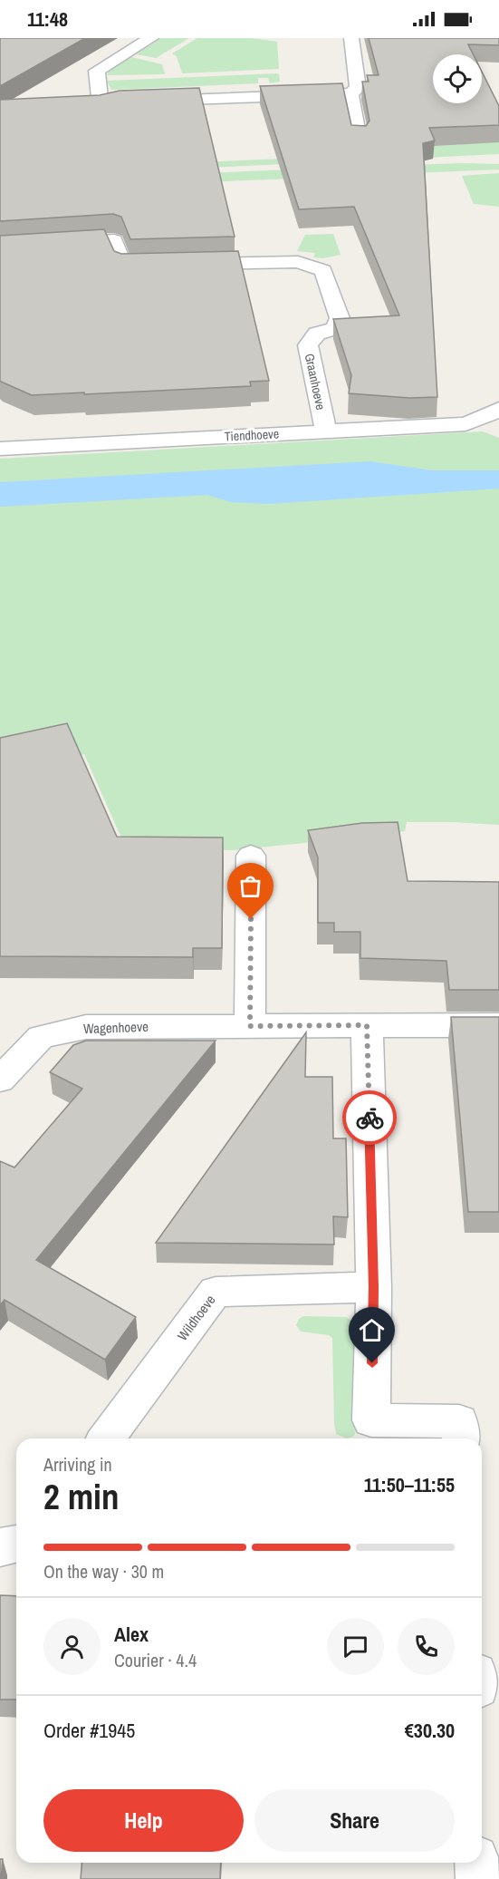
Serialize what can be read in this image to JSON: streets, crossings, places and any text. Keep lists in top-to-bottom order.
{
  "streets": {
    "street": [
      "Graanhoeve",
      "Tiendhoeve",
      "Wagenhoeve",
      "Wildhoeve"
    ]
  },
  "crossings": [
    ["Graanhoeve", "Tiendhoeve"]
  ],
  "page": {
    "status": "11:48",
    "heading": ["2 min", "Arriving in", "11:50–11:55"],
    "panel": [
      "Alex",
      "Courier · 4.4",
      "Order #1945",
      "€30.30"
    ],
    "bar": "On the way · 30 m",
    "buttons": ["Help", "Share"]
  }
}
